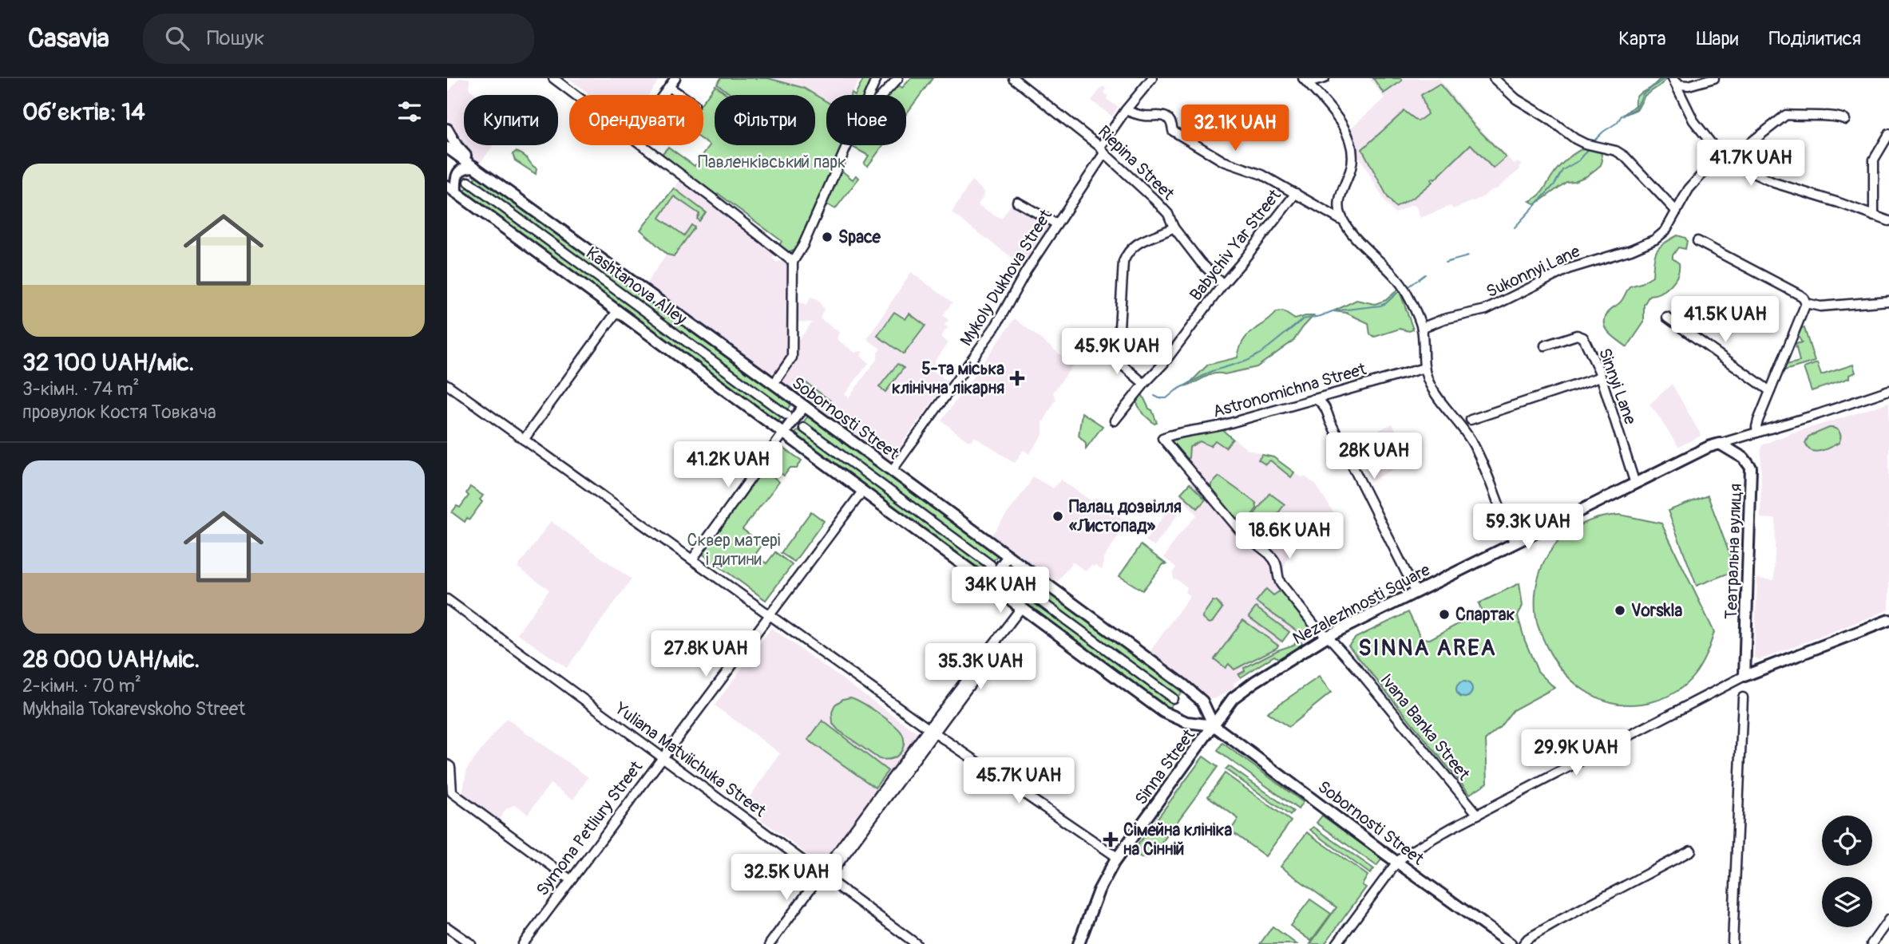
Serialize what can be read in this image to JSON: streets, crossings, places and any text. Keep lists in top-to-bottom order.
{
  "streets": {
    "main road": [
      "Sobornosti Street",
      "Театральна вулиця",
      "Nezalezhnosti Square",
      "Sinna Street"
    ],
    "street": [
      "Riepina Street",
      "Babychiv Yar Street",
      "Sukonnyi Lane",
      "Mykoly Dukhova Street",
      "Kashtanova Alley",
      "Sinnyi Lane",
      "Astronomichna Street",
      "Ivana Banka Street",
      "Yuliana Matviichuka Street",
      "Symona Petliury Street"
    ]
  },
  "crossings": [
    ["Riepina Street", "Babychiv Yar Street"],
    ["Riepina Street", "Mykoly Dukhova Street"],
    ["Mykoly Dukhova Street", "Sobornosti Street"],
    ["Sinnyi Lane", "Nezalezhnosti Square"],
    ["Astronomichna Street", "Ivana Banka Street"],
    ["Sobornosti Street", "Nezalezhnosti Square"],
    ["Sobornosti Street", "Sinna Street"],
    ["Sobornosti Street", "Symona Petliury Street"],
    ["Театральна вулиця", "Nezalezhnosti Square"],
    ["Nezalezhnosti Square", "Ivana Banka Street"],
    ["Nezalezhnosti Square", "Sinna Street"],
    ["Yuliana Matviichuka Street", "Symona Petliury Street"]
  ],
  "districts": ["SINNA AREA"],
  "parks": ["Павленківський парк", "Сквер матері і дитини"],
  "places": {
    "other": [
      "Space",
      "Палац дозвілля «Листопад»",
      "Vorskla",
      "Спартак"
    ],
    "health": ["5-та міська клінічна лікарня", "Сімейна клініка на Сінній"]
  },
  "page": {
    "header": "Casavia",
    "search": "Пошук",
    "nav": ["Карта", "Шари", "Поділитися"],
    "heading": "Об’єктів: 14",
    "chip": [
      "Купити",
      "Орендувати",
      "Фільтри",
      "Нове"
    ],
    "price": [
      "32.1K UAH",
      "41.7K UAH",
      "41.5K UAH",
      "45.9K UAH",
      "28K UAH",
      "41.2K UAH",
      "59.3K UAH",
      "18.6K UAH",
      "34K UAH",
      "27.8K UAH",
      "35.3K UAH",
      "29.9K UAH",
      "45.7K UAH",
      "32.5K UAH"
    ],
    "list": [
      {
        "name": "32 100 UAH/міс.",
        "note": "3-кімн. · 74 m² · провулок Костя Товкача"
      },
      {
        "name": "28 000 UAH/міс.",
        "note": "2-кімн. · 70 m² · Mykhaila Tokarevskoho Street"
      }
    ]
  }
}
